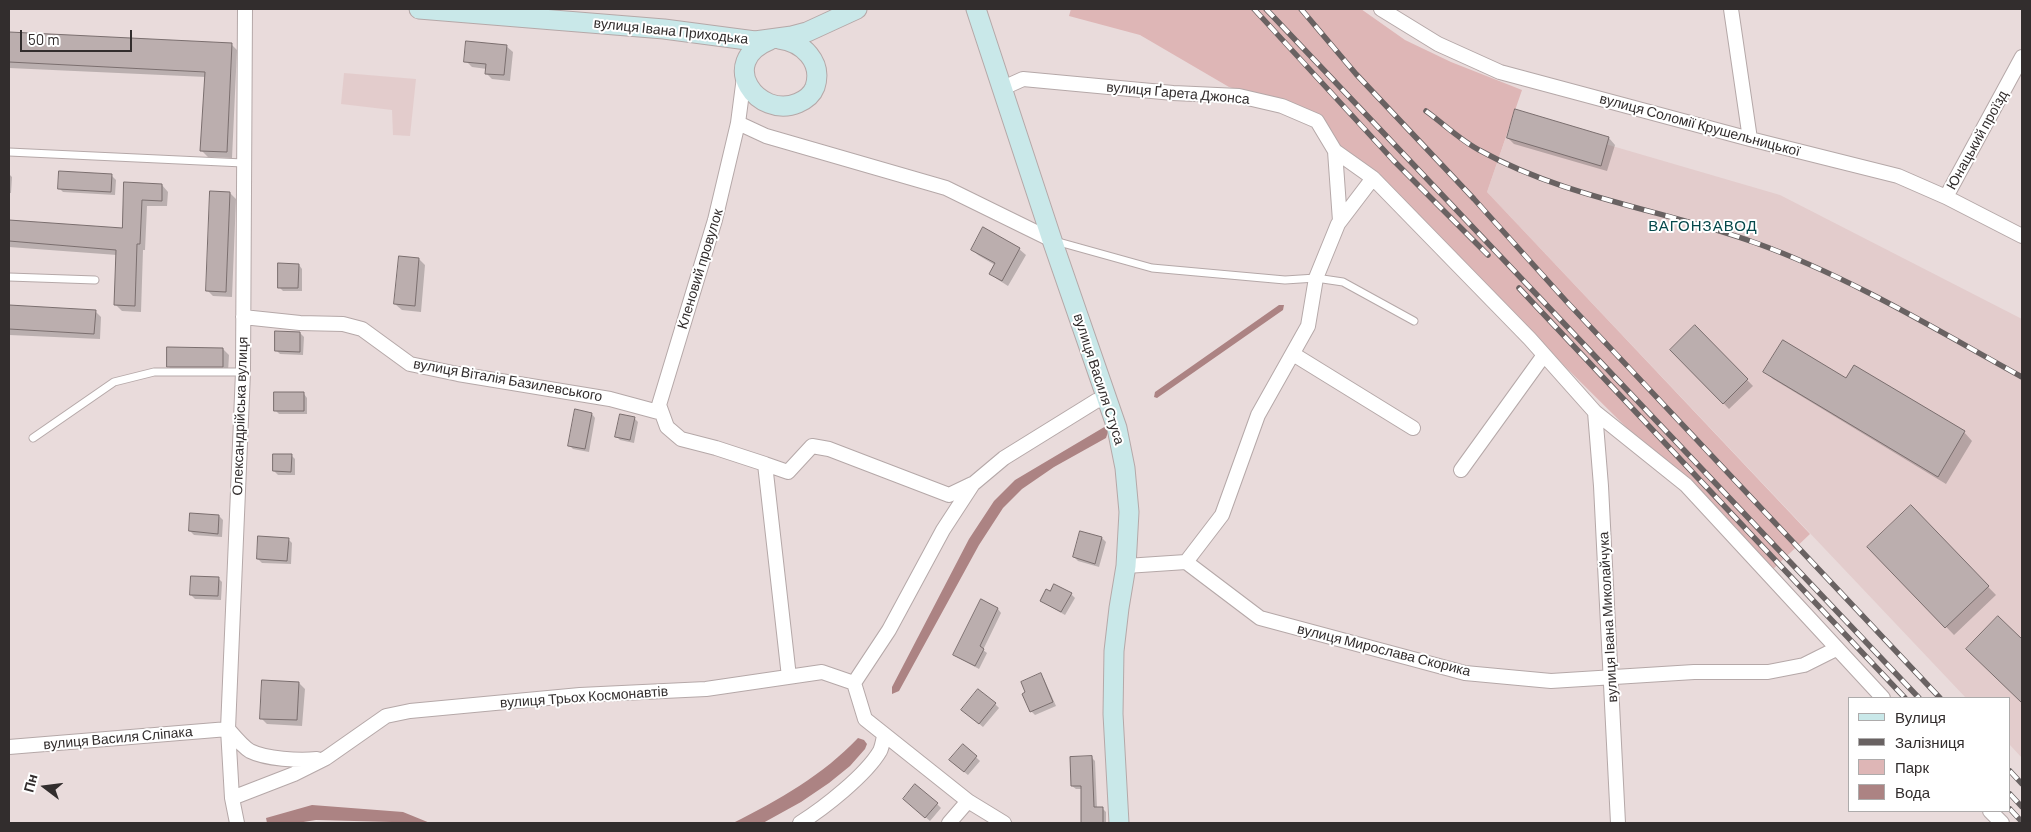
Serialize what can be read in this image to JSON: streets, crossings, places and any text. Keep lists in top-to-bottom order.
{
  "streets": {
    "main road": ["вулиця Івана Приходька", "вулиця Василя Стуса"],
    "street": [
      "вулиця Ґарета Джонса",
      "вулиця Соломії Крушельницької",
      "Юнацький проїзд",
      "Кленовий провулок",
      "вулиця Віталія Базилевського",
      "Олександрійська вулиця",
      "вулиця Івана Миколайчука",
      "вулиця Мирослава Скорика",
      "вулиця Трьох Космонавтів",
      "вулиця Василя Сліпака"
    ]
  },
  "crossings": [
    ["вулиця Івана Приходька", "Кленовий провулок"],
    ["вулиця Ґарета Джонса", "вулиця Василя Стуса"],
    ["вулиця Ґарета Джонса", "вулиця Івана Миколайчука"],
    ["вулиця Ґарета Джонса", "вулиця Мирослава Скорика"],
    ["вулиця Соломії Крушельницької", "Юнацький проїзд"],
    ["Кленовий провулок", "вулиця Віталія Базилевського"],
    ["вулиця Віталія Базилевського", "Олександрійська вулиця"],
    ["Олександрійська вулиця", "вулиця Трьох Космонавтів"],
    ["Олександрійська вулиця", "вулиця Василя Сліпака"],
    ["вулиця Івана Миколайчука", "вулиця Мирослава Скорика"]
  ],
  "districts": ["ВАГОНЗАВОД"],
  "legend": [
    "Вулиця",
    "Залізниця",
    "Парк",
    "Вода"
  ],
  "scale_bar": "50 m",
  "north": "left"
}
